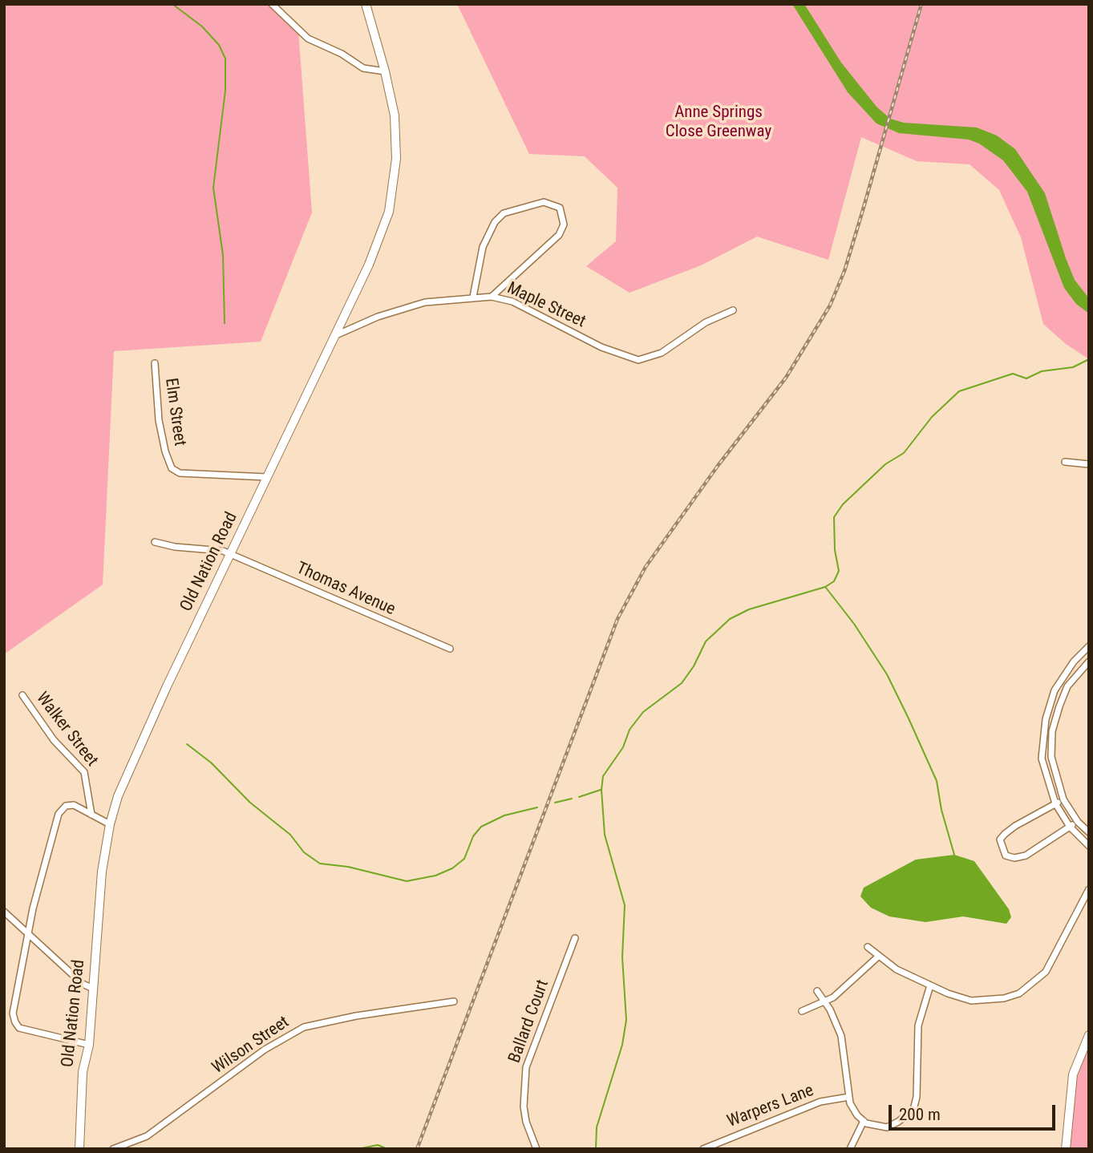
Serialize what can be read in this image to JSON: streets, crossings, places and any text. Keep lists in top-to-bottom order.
{
  "streets": {
    "main road": ["Old Nation Road"],
    "street": [
      "Maple Street",
      "Elm Street",
      "Thomas Avenue",
      "Walker Street",
      "Ballard Court",
      "Wilson Street",
      "Warpers Lane"
    ]
  },
  "crossings": [
    ["Maple Street", "Old Nation Road"],
    ["Elm Street", "Old Nation Road"],
    ["Old Nation Road", "Thomas Avenue"]
  ],
  "parks": ["Anne Springs Close Greenway"],
  "scale_bar": "200 m"
}
